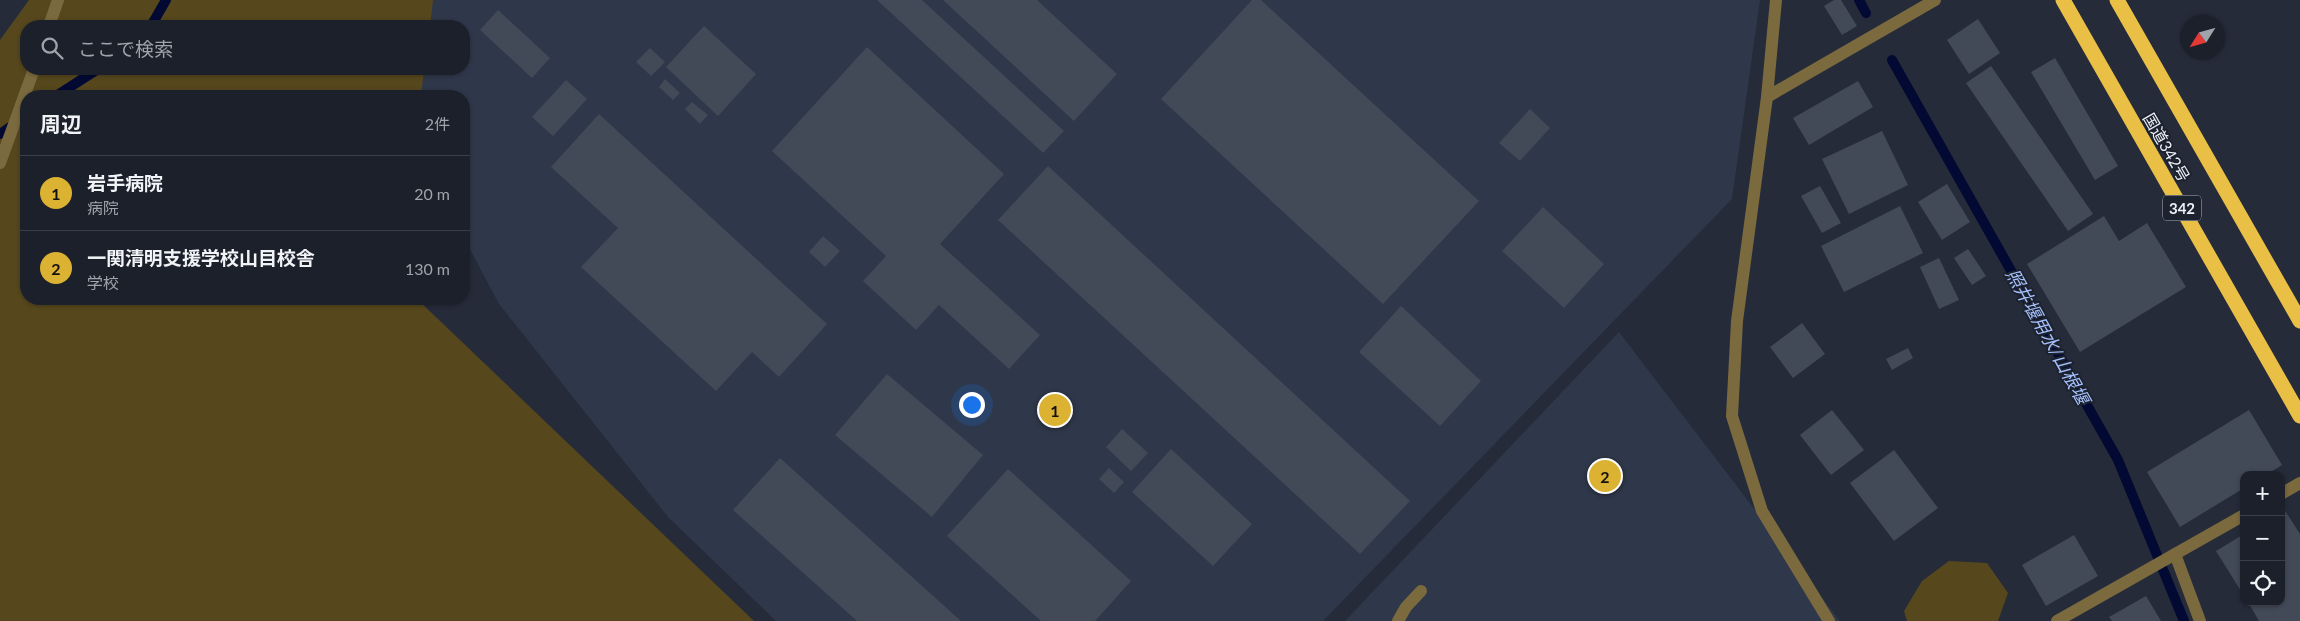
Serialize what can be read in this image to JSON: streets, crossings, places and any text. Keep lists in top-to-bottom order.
{
  "streets": {
    "highway": ["国道342号", "342"]
  },
  "water": ["照井堰用水/山根堰"],
  "north": "bottom left",
  "page": {
    "search": "ここで検索",
    "heading": ["周辺", "2件"],
    "list": [
      {
        "mark": "1",
        "name": "岩手病院",
        "note": "病院",
        "value": "20 m"
      },
      {
        "mark": "2",
        "name": "一関清明支援学校山目校舎",
        "note": "学校",
        "value": "130 m"
      }
    ],
    "pins": ["1", "2"],
    "map_buttons": ["+", "−"]
  }
}
